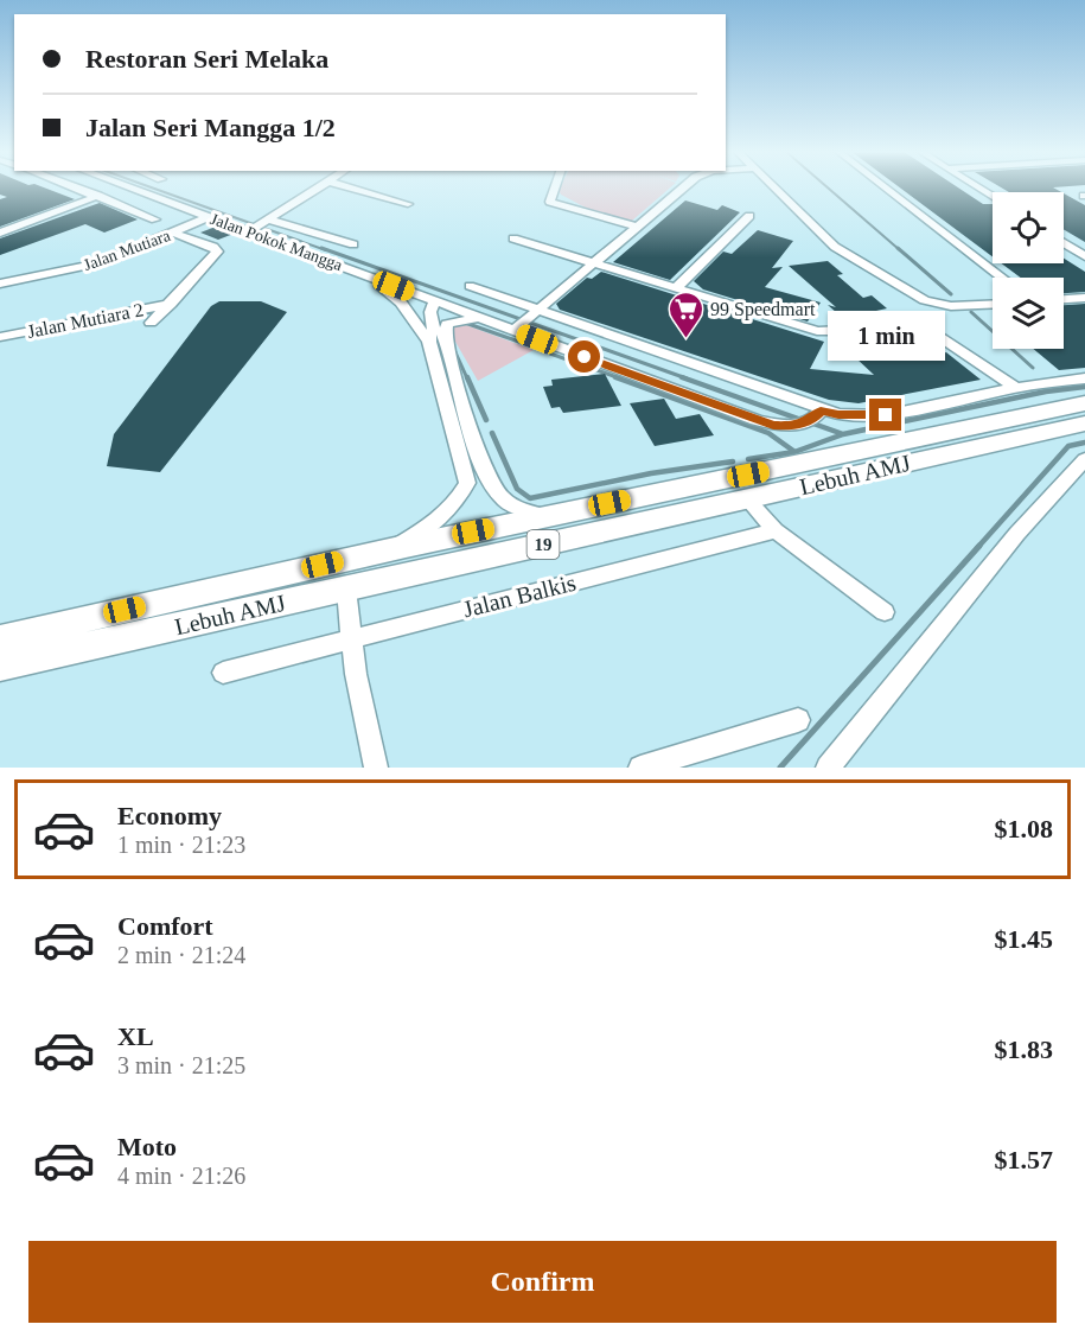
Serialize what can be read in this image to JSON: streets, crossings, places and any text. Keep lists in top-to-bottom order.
{
  "streets": {
    "highway": ["Lebuh AMJ", "19"],
    "street": [
      "Jalan Pokok Mangga",
      "Jalan Mutiara",
      "Jalan Mutiara 2",
      "Jalan Balkis"
    ]
  },
  "crossings": [
    ["Jalan Pokok Mangga", "Jalan Mutiara"]
  ],
  "places": {
    "supermarket": ["99 Speedmart"]
  },
  "page": {
    "banner": ["Restoran Seri Melaka", "Jalan Seri Mangga 1/2"],
    "bubble": "1 min",
    "list": [
      {
        "name": "Economy",
        "note": "1 min · 21:23",
        "value": "$1.08"
      },
      {
        "name": "Comfort",
        "note": "2 min · 21:24",
        "value": "$1.45"
      },
      {
        "name": "XL",
        "note": "3 min · 21:25",
        "value": "$1.83"
      },
      {
        "name": "Moto",
        "note": "4 min · 21:26",
        "value": "$1.57"
      }
    ],
    "buttons": "Confirm"
  }
}
